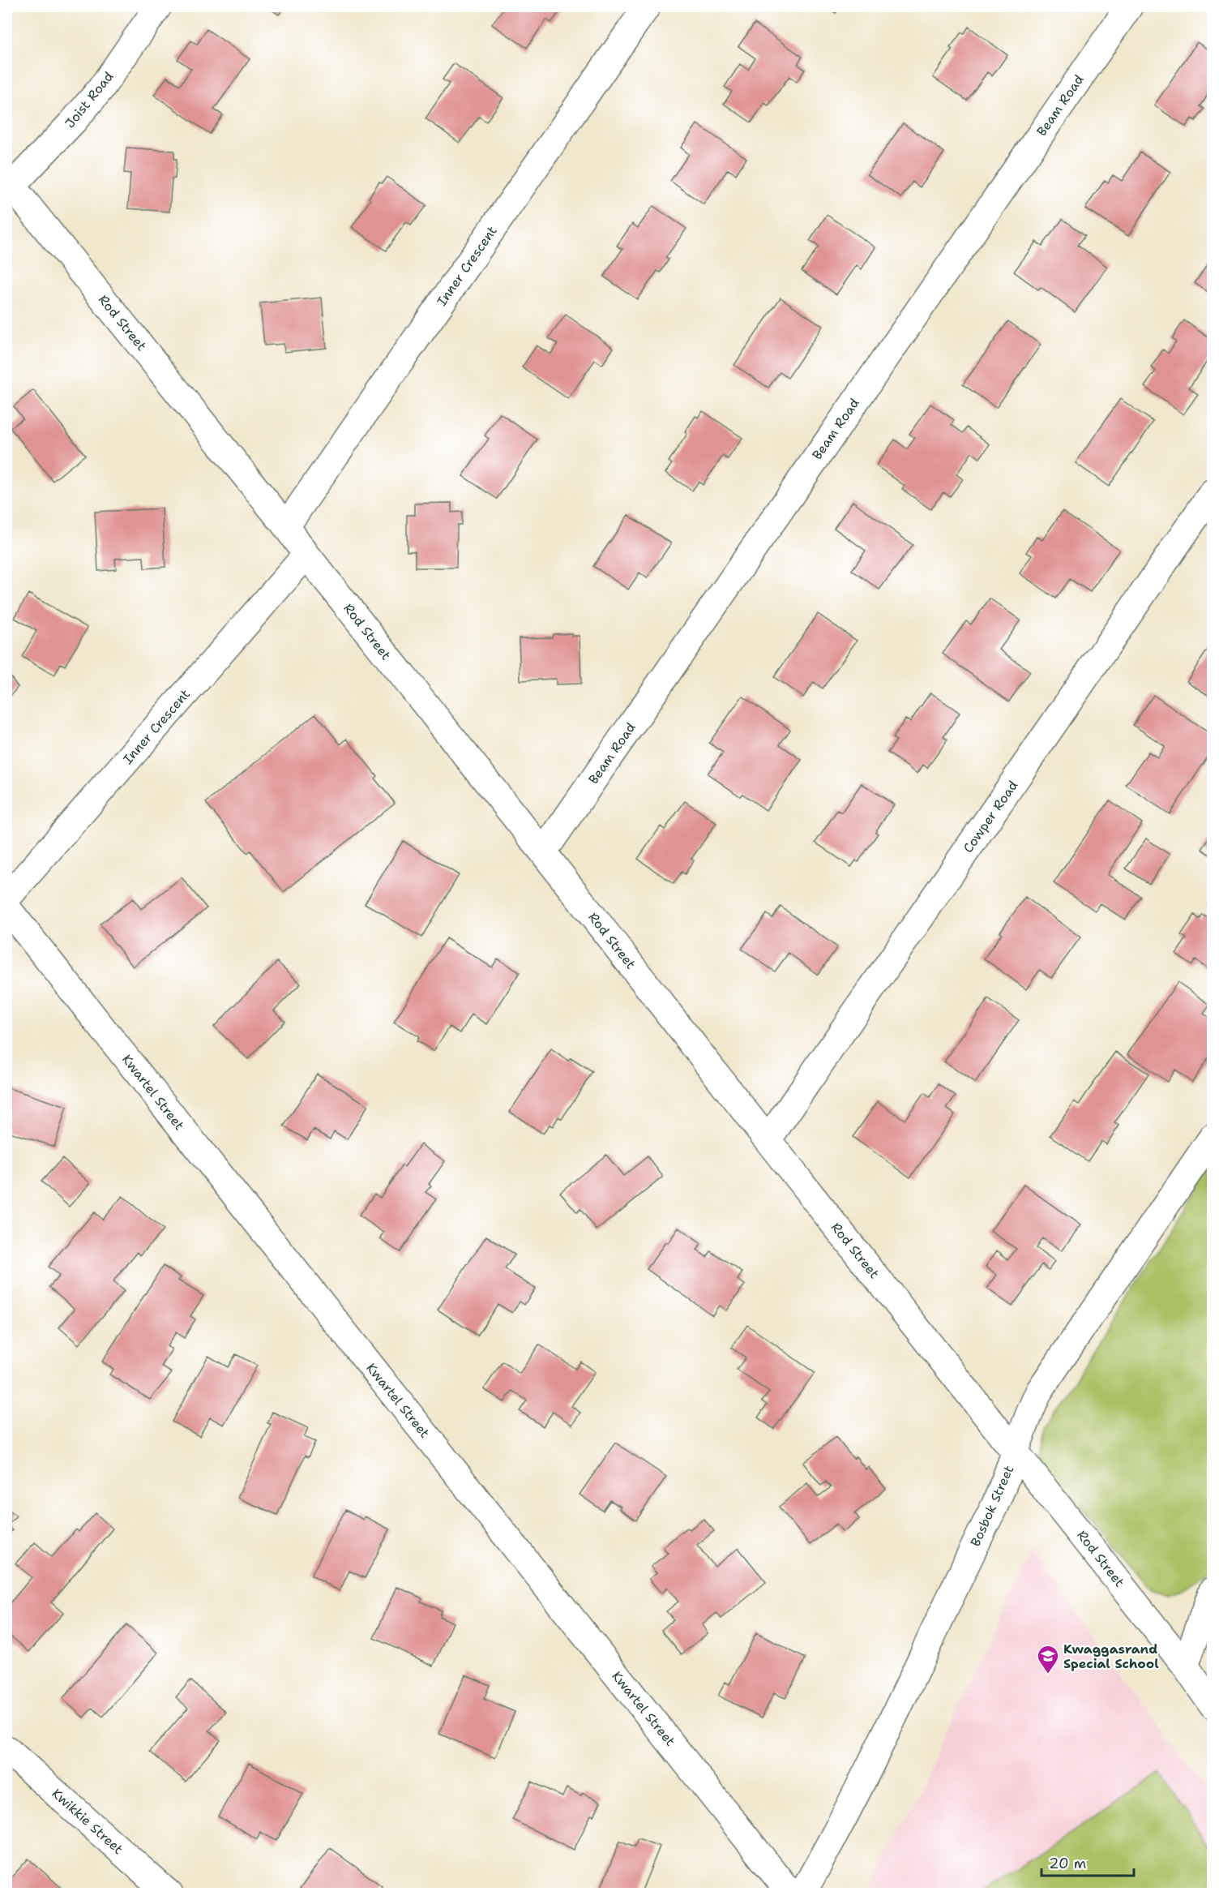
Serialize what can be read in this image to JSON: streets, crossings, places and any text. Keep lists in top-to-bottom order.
{
  "streets": {
    "street": [
      "Joist Road",
      "Beam Road",
      "Inner Crescent",
      "Rod Street",
      "Cowper Road",
      "Kwartel Street",
      "Bosbok Street",
      "Kwikkie Street"
    ]
  },
  "crossings": [
    ["Joist Road", "Rod Street"],
    ["Beam Road", "Rod Street"],
    ["Inner Crescent", "Rod Street"],
    ["Rod Street", "Cowper Road"],
    ["Rod Street", "Bosbok Street"]
  ],
  "places": {
    "school or university": ["Kwaggasrand Special School"]
  },
  "scale_bar": "20 m"
}
